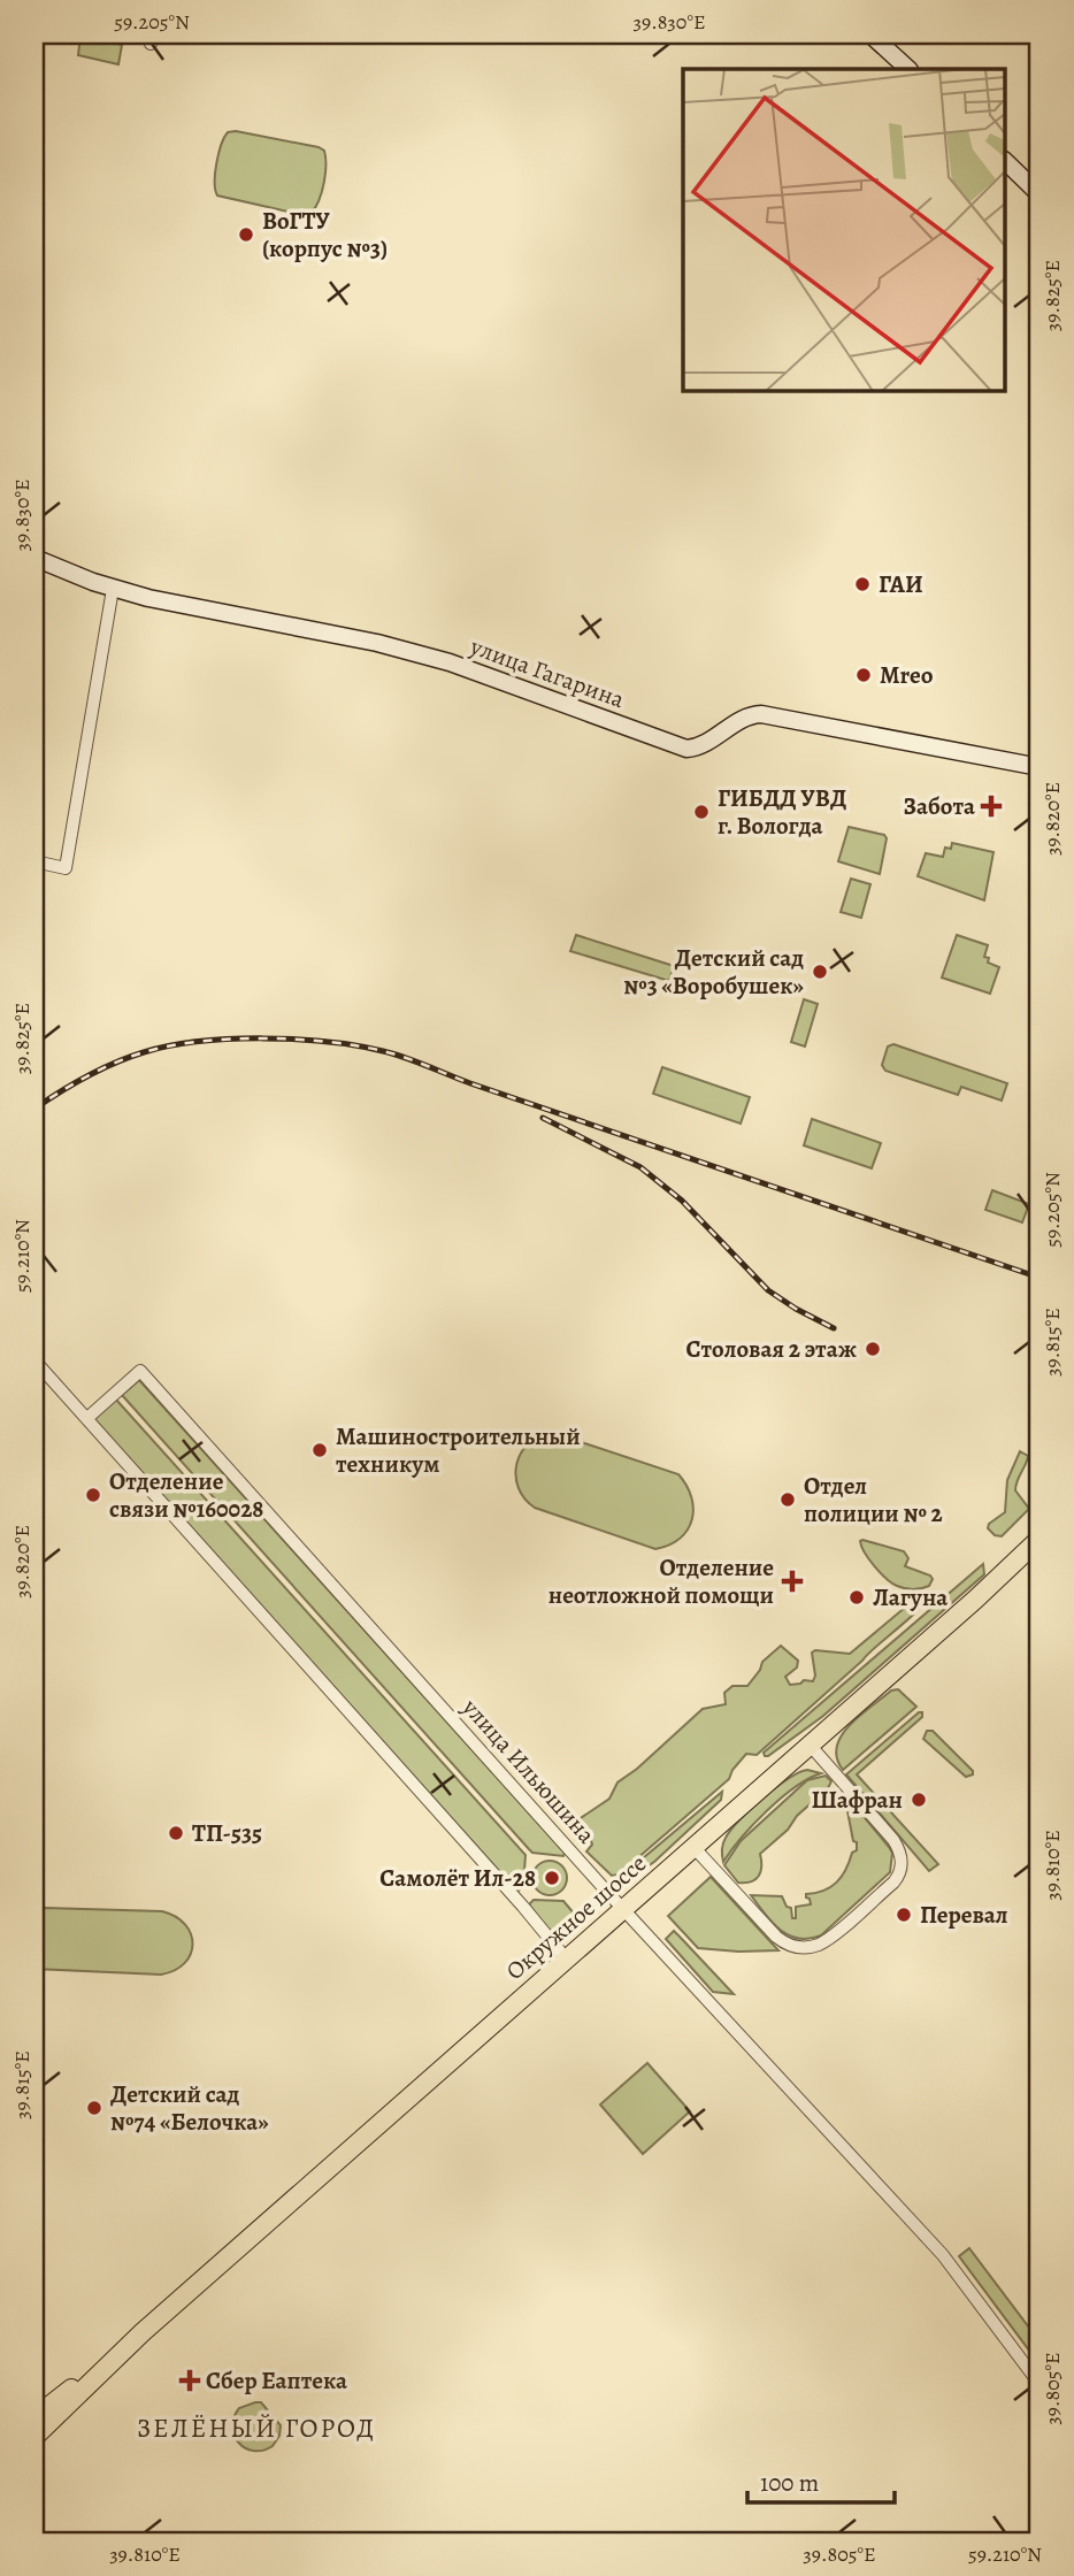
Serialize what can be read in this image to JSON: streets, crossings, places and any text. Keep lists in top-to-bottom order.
{
  "streets": {
    "main road": ["Окружное шоссе"],
    "street": ["улица Гагарина", "улица Ильюшина"]
  },
  "crossings": [
    ["улица Ильюшина", "Окружное шоссе"]
  ],
  "districts": ["ЗЕЛЁНЫЙ ГОРОД"],
  "places": {
    "other": [
      "ВоГТУ (корпус №3)",
      "ГАИ",
      "Mreo",
      "ГИБДД УВД г. Вологда",
      "Детский сад №3 «Воробушек»",
      "Столовая 2 этаж",
      "Машиностроительный техникум",
      "Отделение связи №160028",
      "Отдел полиции № 2",
      "Лагуна",
      "Шафран",
      "ТП-535",
      "Самолёт Ил-28",
      "Перевал",
      "Детский сад №74 «Белочка»"
    ],
    "health": ["Забота", "Отделение неотложной помощи", "Сбер Еаптека"]
  },
  "scale_bar": "100 m",
  "coordinates": [
    "59.205°N",
    "39.830°E",
    "39.825°E",
    "39.820°E",
    "59.210°N",
    "39.815°E",
    "39.810°E",
    "39.805°E"
  ]
}
